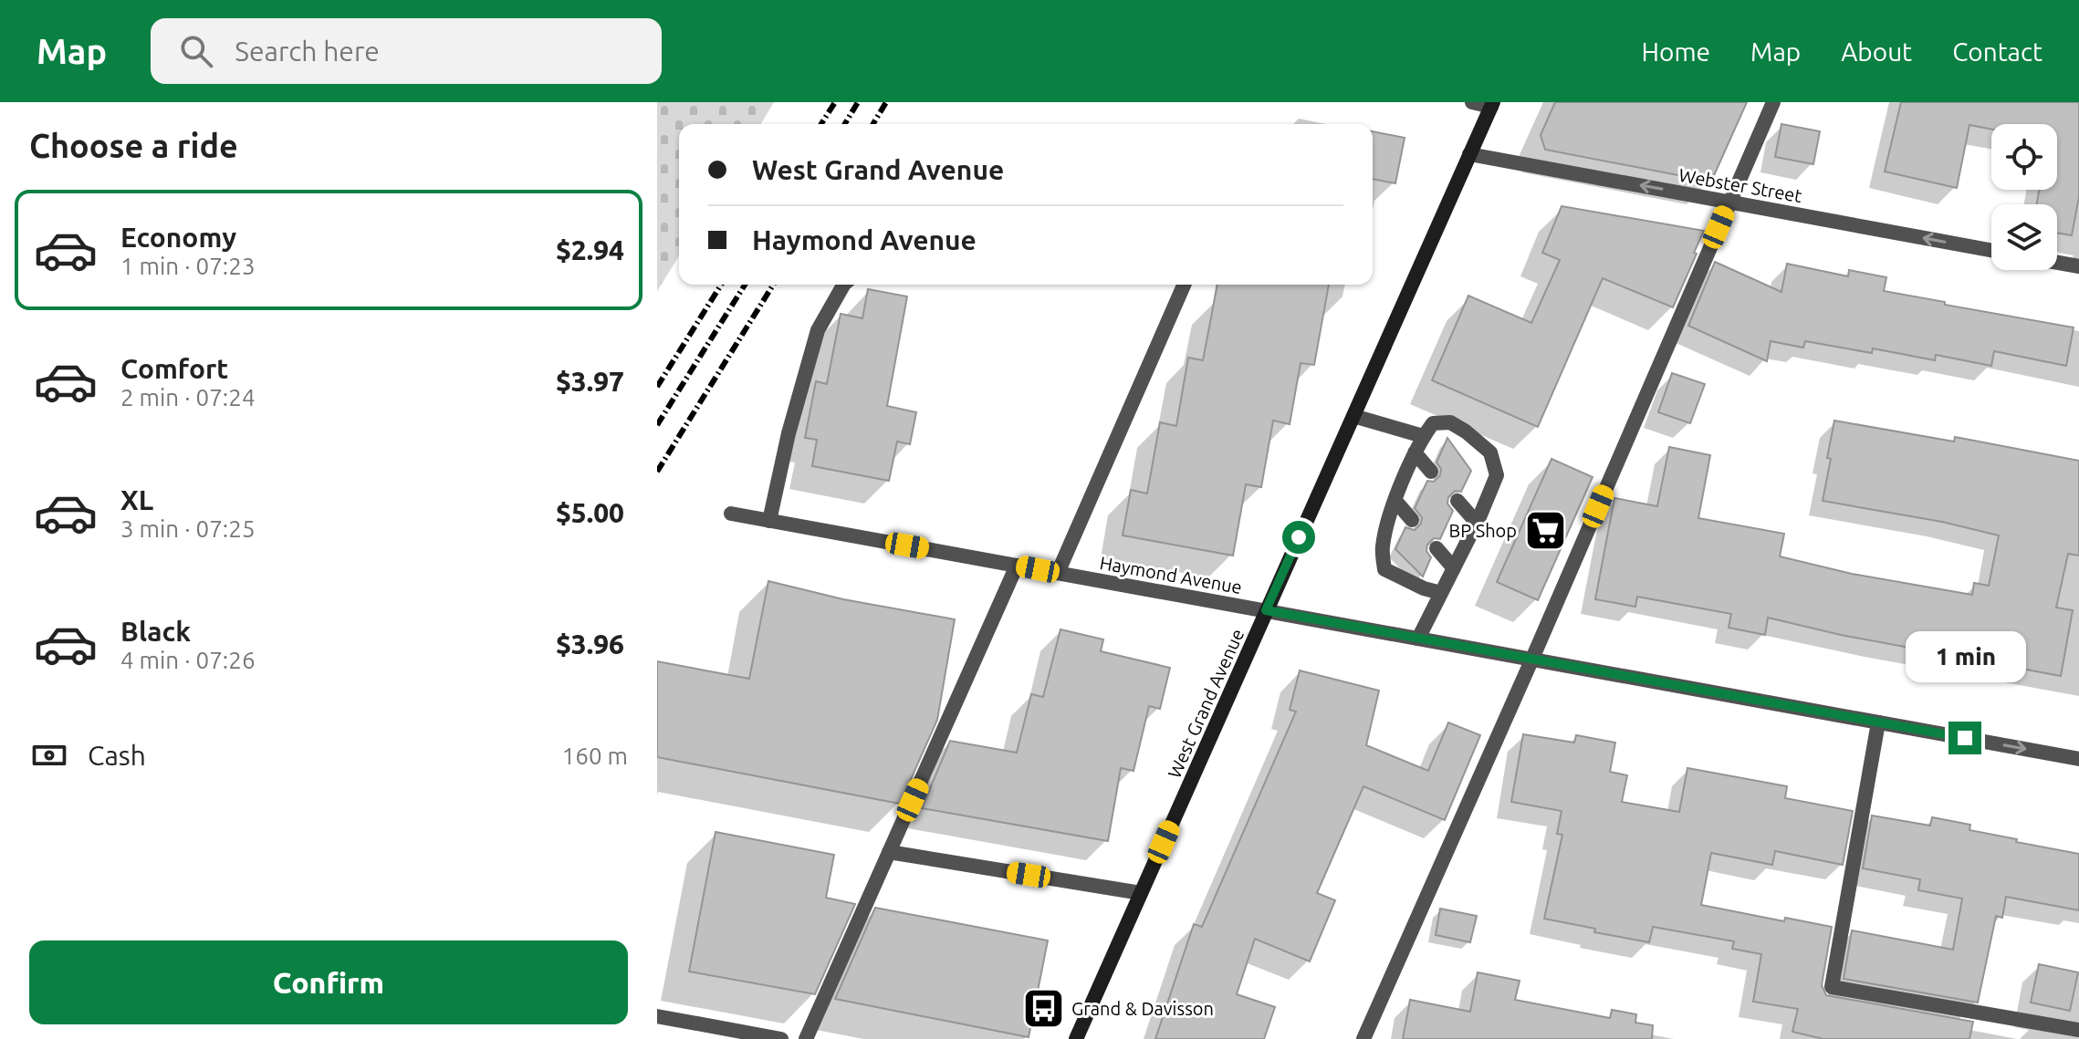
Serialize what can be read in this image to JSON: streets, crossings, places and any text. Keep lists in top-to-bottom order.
{
  "streets": {
    "main road": ["West Grand Avenue"],
    "street": ["Webster Street", "Haymond Avenue"]
  },
  "crossings": [
    ["Webster Street", "West Grand Avenue"],
    ["Haymond Avenue", "West Grand Avenue"]
  ],
  "one_way": ["Webster Street"],
  "places": {
    "supermarket": ["BP Shop"],
    "bus stop": ["Grand & Davisson"]
  },
  "page": {
    "header": "Map",
    "search": "Search here",
    "nav": [
      "Home",
      "Map",
      "About",
      "Contact"
    ],
    "heading": "Choose a ride",
    "banner": ["West Grand Avenue", "Haymond Avenue"],
    "list": [
      {
        "name": "Economy",
        "note": "1 min · 07:23",
        "value": "$2.94"
      },
      {
        "name": "Comfort",
        "note": "2 min · 07:24",
        "value": "$3.97"
      },
      {
        "name": "XL",
        "note": "3 min · 07:25",
        "value": "$5.00"
      },
      {
        "name": "Black",
        "note": "4 min · 07:26",
        "value": "$3.96"
      }
    ],
    "bubble": "1 min",
    "pay": ["Cash", "160 m"],
    "buttons": "Confirm"
  }
}
